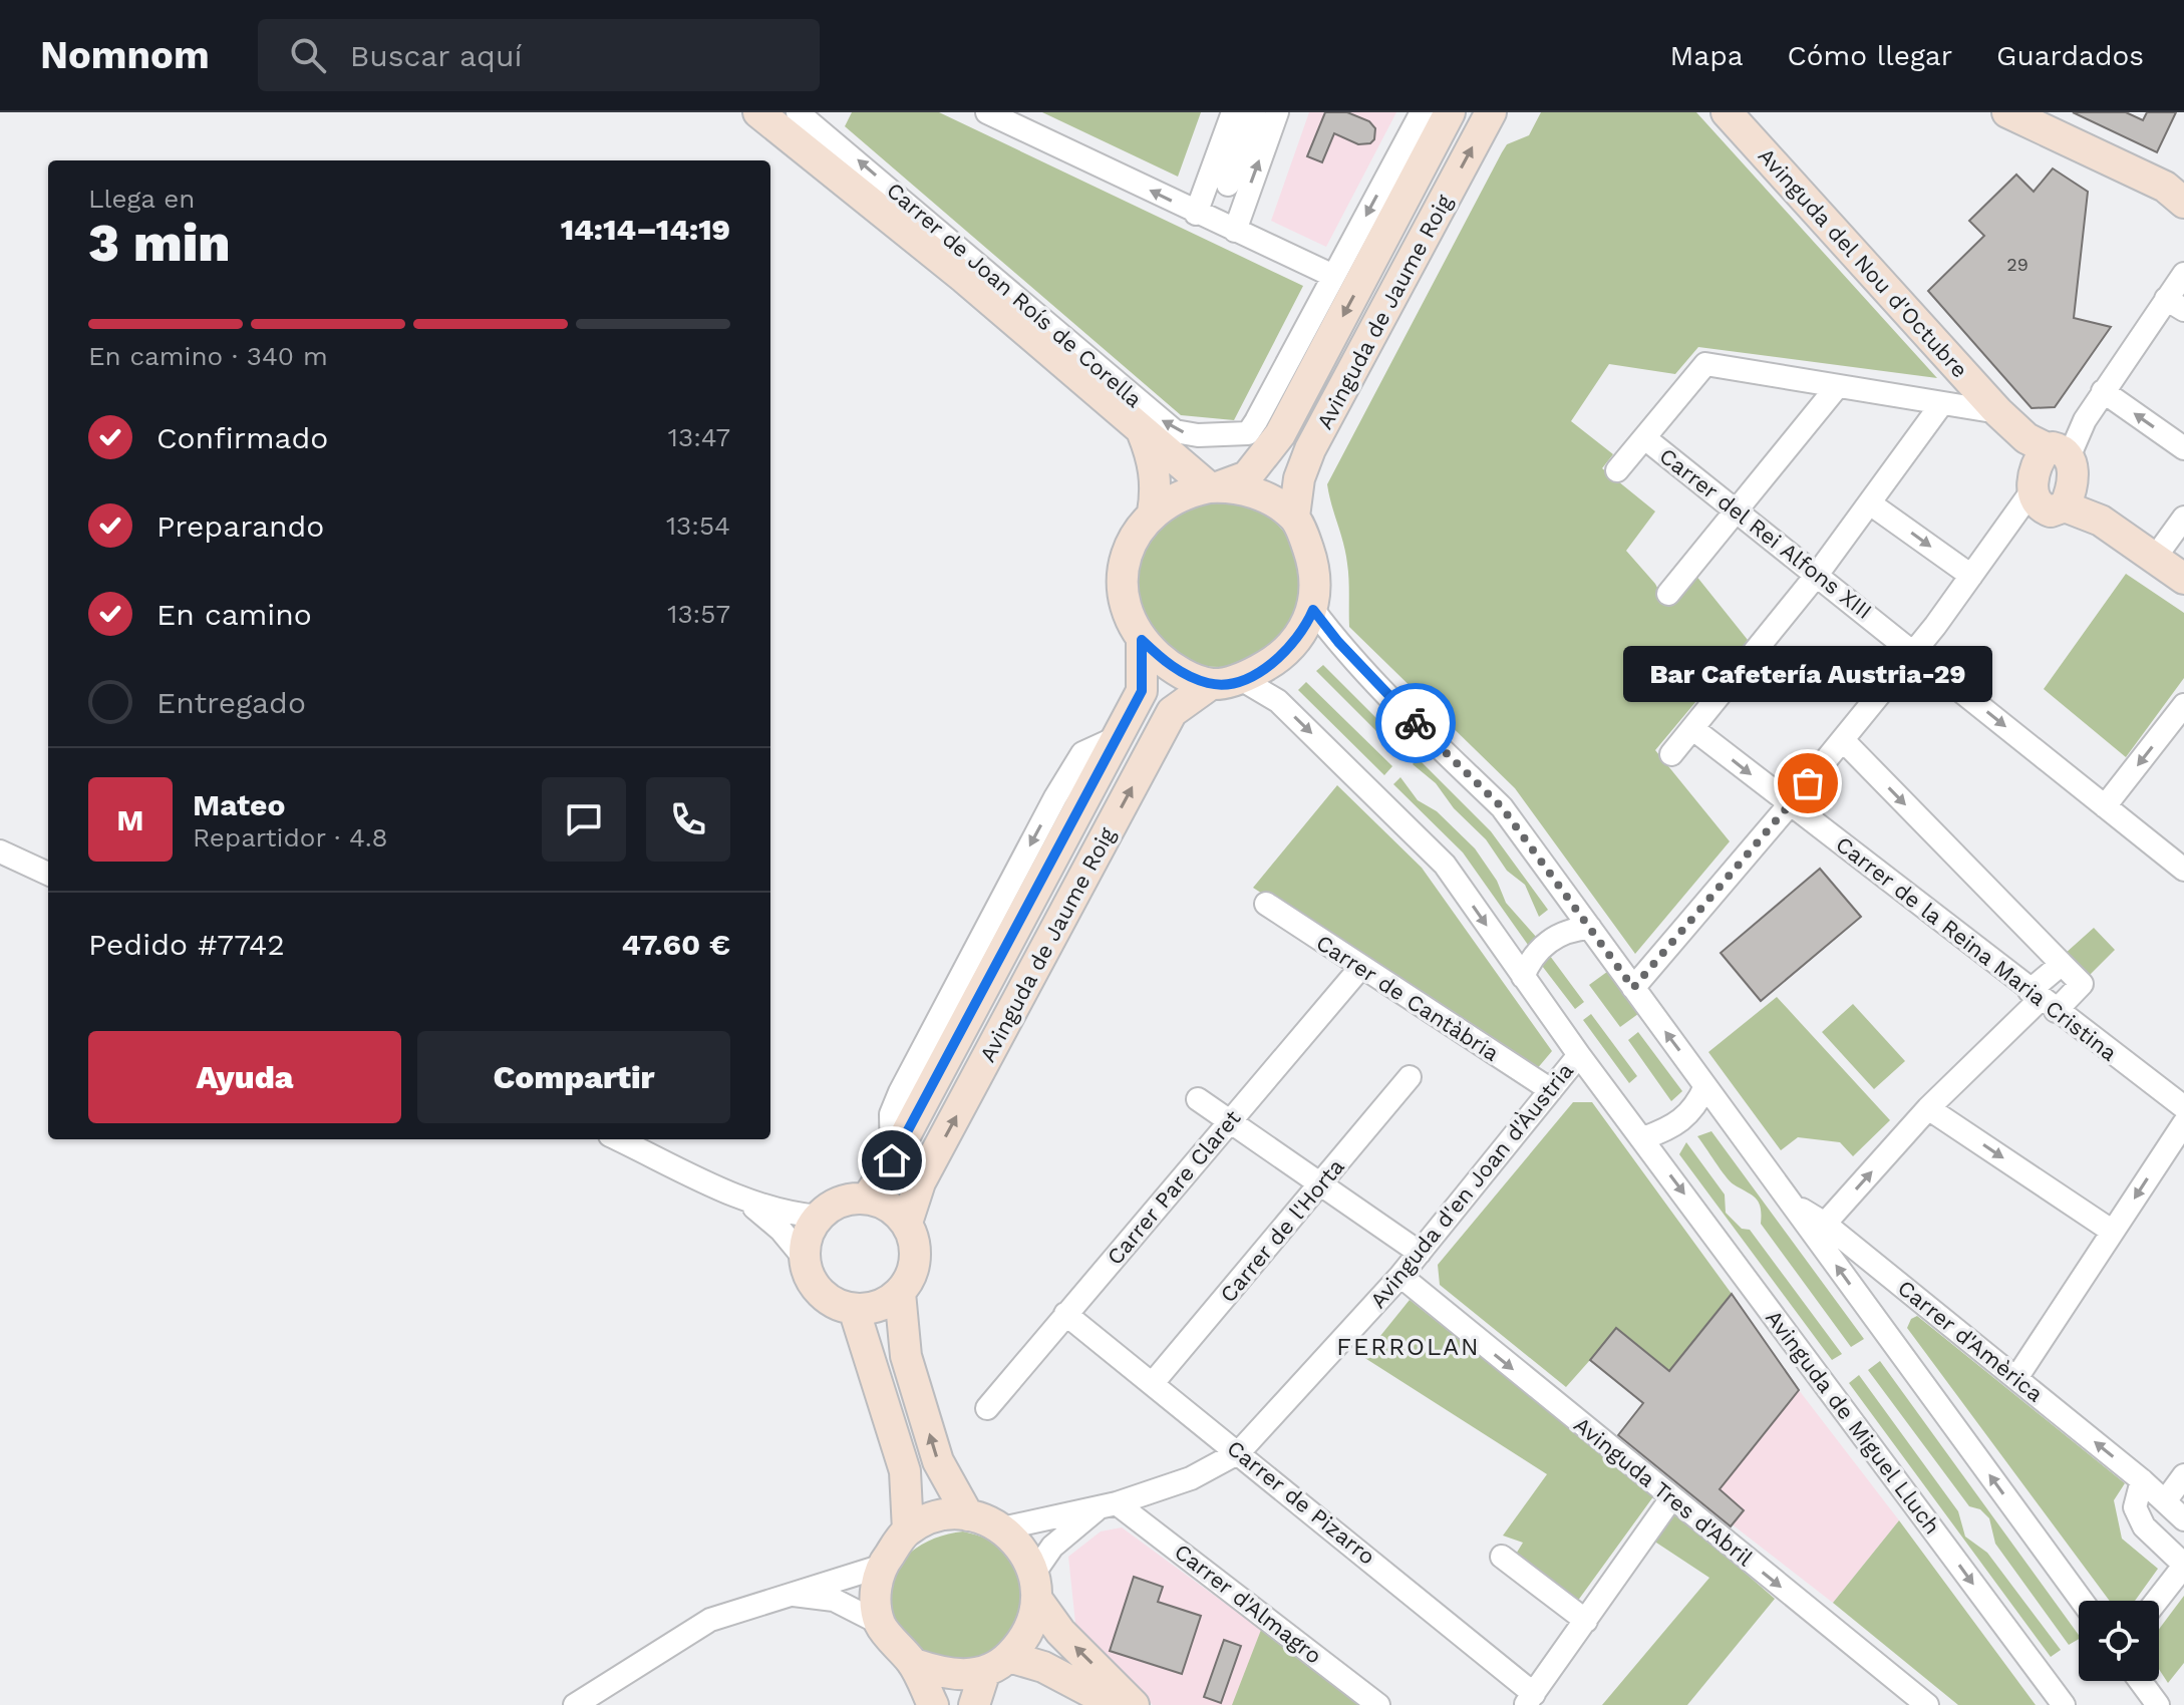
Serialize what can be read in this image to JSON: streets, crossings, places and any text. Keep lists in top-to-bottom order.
{
  "streets": {
    "main road": ["Avinguda del Nou d'Octubre", "Avinguda de Jaume Roig"],
    "street": [
      "Carrer de Joan Roís de Corella",
      "Carrer del Rei Alfons XIII",
      "Carrer de la Reina Maria Cristina",
      "Carrer de Cantàbria",
      "Avinguda d'en Joan d'Àustria",
      "Carrer Pare Claret",
      "Carrer de l'Horta",
      "Carrer d'Amèrica",
      "Avinguda de Miguel Lluch",
      "Avinguda Tres d'Abril",
      "Carrer de Pizarro",
      "Carrer d'Almagro"
    ]
  },
  "crossings": [
    ["Avinguda del Nou d'Octubre", "Carrer del Rei Alfons XIII"],
    ["Avinguda de Jaume Roig", "Avinguda de Miguel Lluch"],
    ["Carrer de Cantàbria", "Avinguda d'en Joan d'Àustria"],
    ["Carrer de Cantàbria", "Carrer Pare Claret"],
    ["Avinguda d'en Joan d'Àustria", "Avinguda de Miguel Lluch"],
    ["Avinguda d'en Joan d'Àustria", "Avinguda Tres d'Abril"],
    ["Avinguda d'en Joan d'Àustria", "Carrer de Pizarro"],
    ["Avinguda d'en Joan d'Àustria", "Carrer d'Almagro"],
    ["Carrer Pare Claret", "Carrer de Pizarro"],
    ["Carrer de l'Horta", "Carrer de Pizarro"]
  ],
  "one_way": ["Avinguda Tres d'Abril"],
  "districts": ["FERROLAN"],
  "places": ["Bar Cafetería Austria-29"],
  "house_numbers": ["29"],
  "page": {
    "header": "Nomnom",
    "search": "Buscar aquí",
    "nav": ["Mapa", "Cómo llegar", "Guardados"],
    "heading": ["3 min", "Llega en", "14:14–14:19"],
    "panel": [
      "Mateo",
      "Repartidor · 4.8",
      "Pedido #7742",
      "47.60 €"
    ],
    "bar": "En camino · 340 m",
    "list": [
      ["Confirmado", "13:47"],
      ["Preparando", "13:54"],
      ["En camino", "13:57"],
      "Entregado"
    ],
    "bubble": "Bar Cafetería Austria-29",
    "round": "M",
    "buttons": ["Ayuda", "Compartir"]
  }
}
